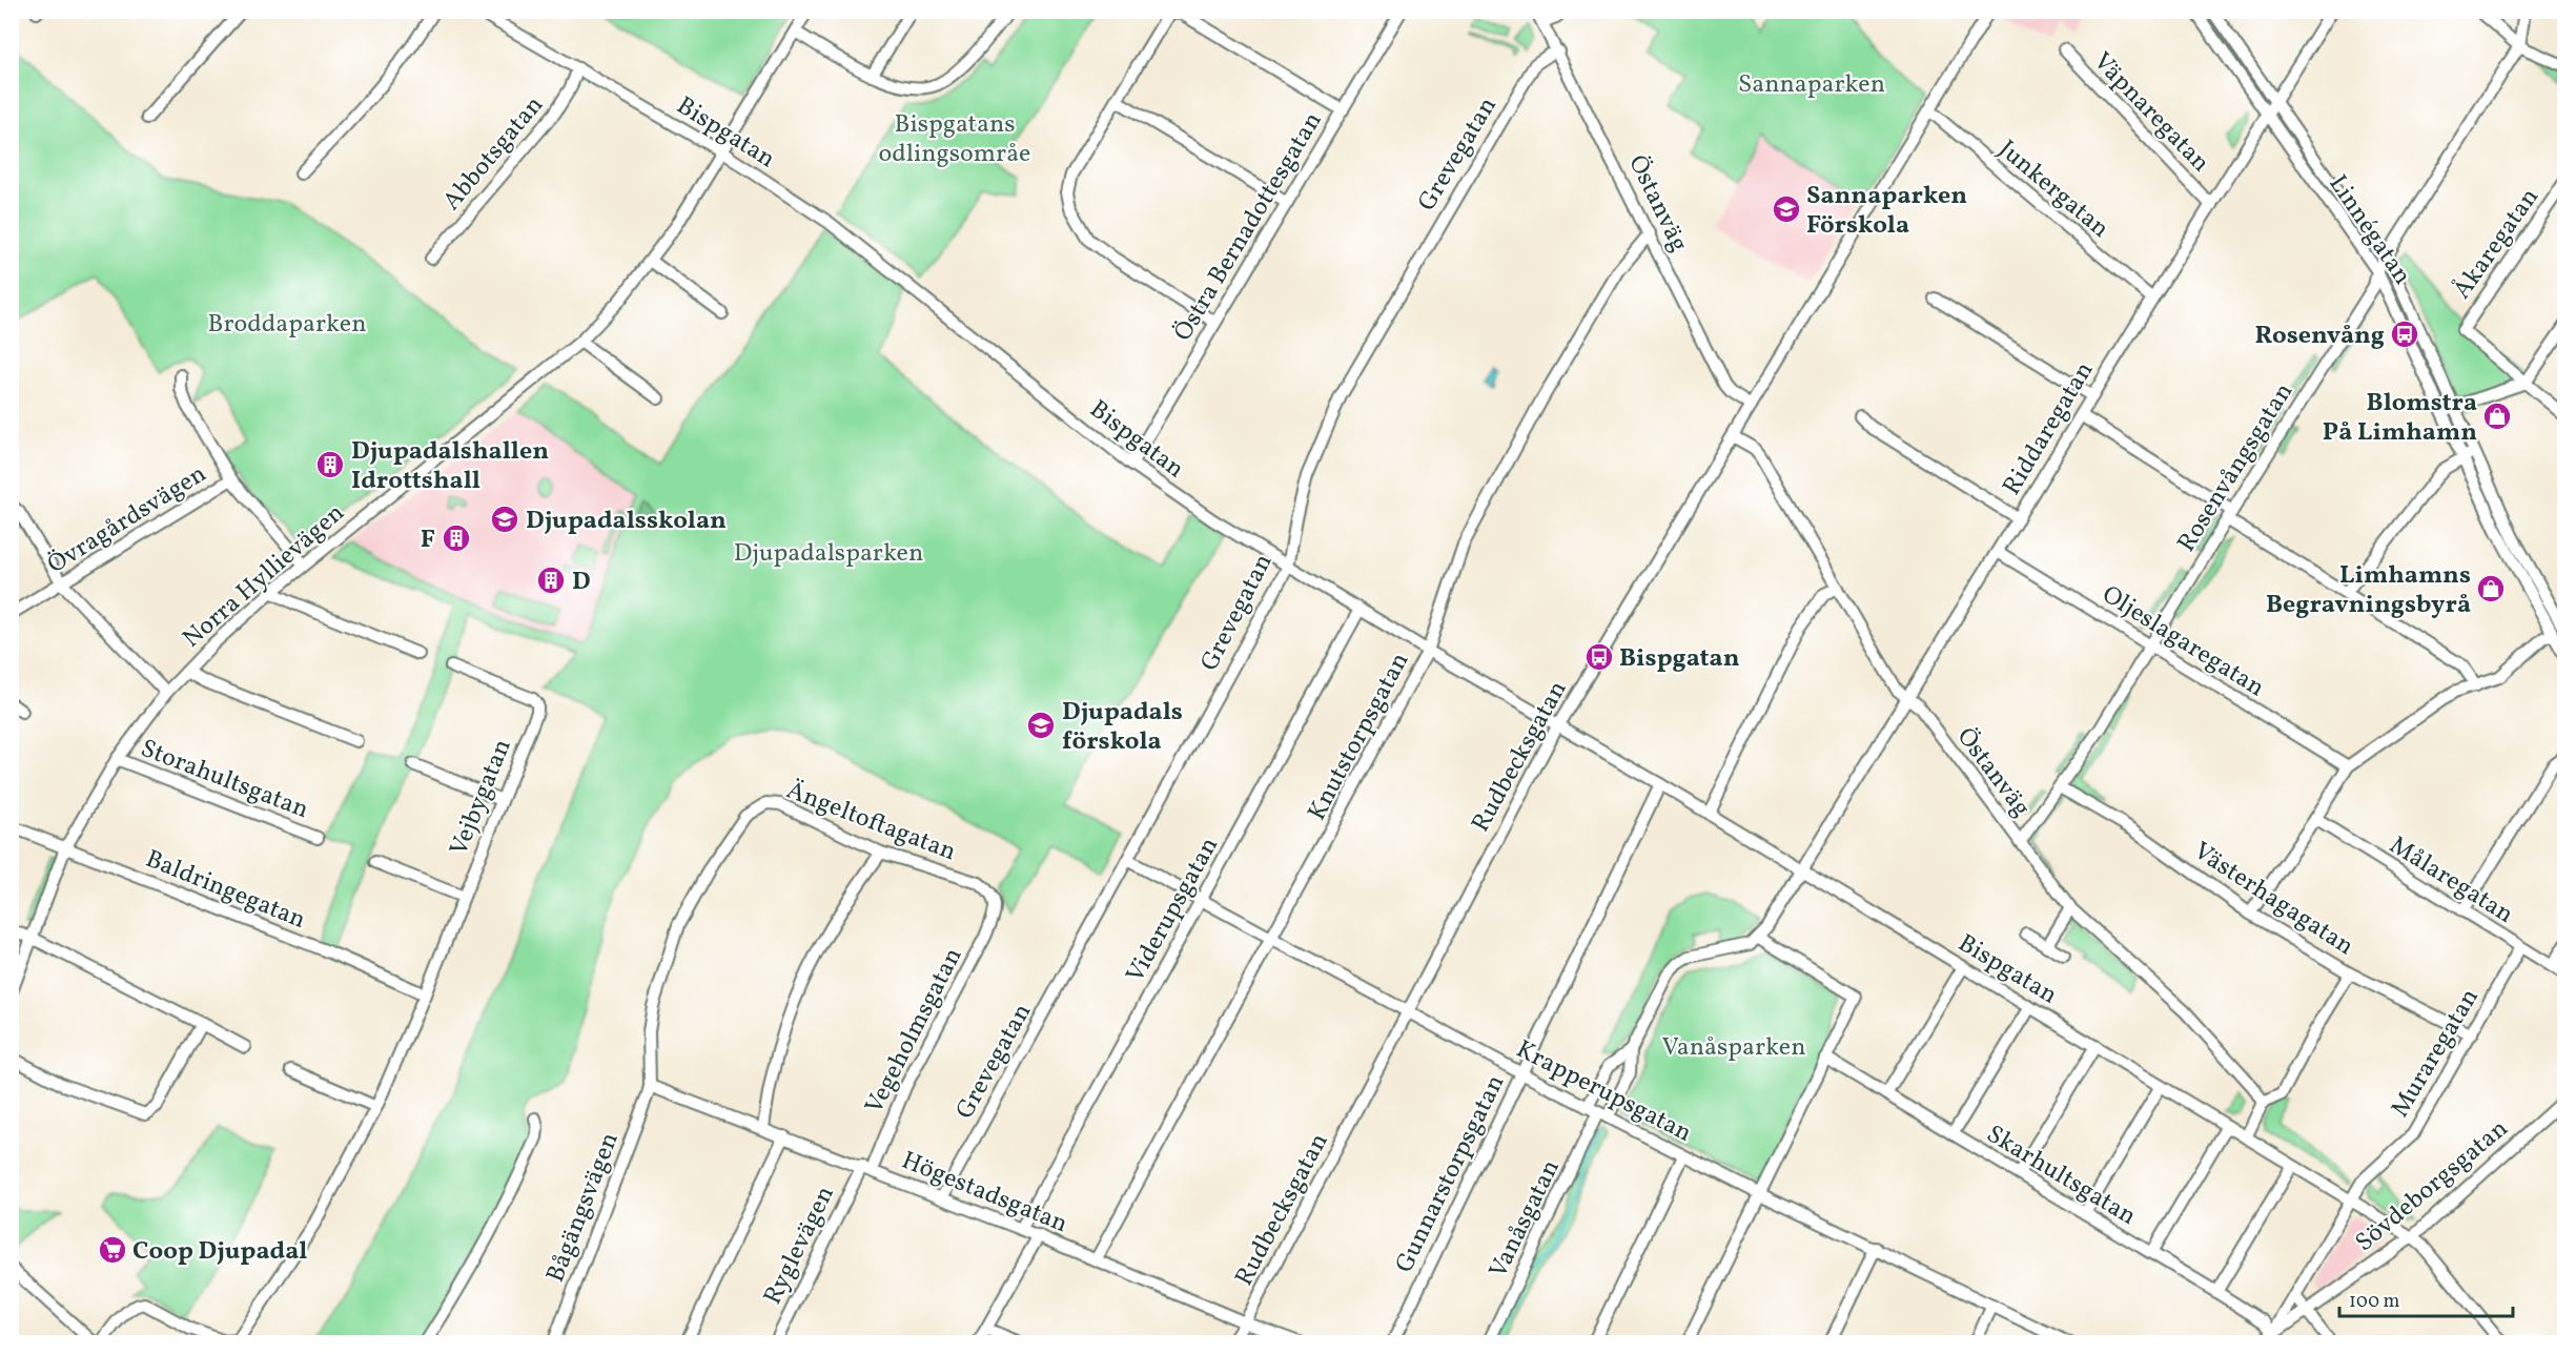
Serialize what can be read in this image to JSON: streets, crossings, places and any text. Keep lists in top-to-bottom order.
{
  "streets": {
    "street": [
      "Väpnaregatan",
      "Bispgatan",
      "Abbotsgatan",
      "Grevegatan",
      "Junkergatan",
      "Östanväg",
      "Östra Bernadottesgatan",
      "Linnégatan",
      "Åkaregatan",
      "Riddaregatan",
      "Rosenvångsgatan",
      "Övragårdsvägen",
      "Norra Hyllievägen",
      "Oljeslagaregatan",
      "Knutstorpsgatan",
      "Rudbecksgatan",
      "Storahultsgatan",
      "Vejbygatan",
      "Ängeltoftagatan",
      "Målaregatan",
      "Baldringegatan",
      "Västerhagagatan",
      "Viderupsgatan",
      "Vegeholmsgatan",
      "Muraregatan",
      "Krapperupsgatan",
      "Gunnarstorpsgatan",
      "Skarhultsgatan",
      "Sövdeborgsgatan",
      "Högestadsgatan",
      "Bågängsvägen",
      "Vanåsgatan",
      "Ryglevägen"
    ]
  },
  "crossings": [
    ["Väpnaregatan", "Riddaregatan"],
    ["Bispgatan", "Abbotsgatan"],
    ["Bispgatan", "Grevegatan"],
    ["Bispgatan", "Östra Bernadottesgatan"],
    ["Bispgatan", "Riddaregatan"],
    ["Bispgatan", "Norra Hyllievägen"],
    ["Bispgatan", "Knutstorpsgatan"],
    ["Bispgatan", "Rudbecksgatan"],
    ["Bispgatan", "Viderupsgatan"],
    ["Bispgatan", "Muraregatan"],
    ["Bispgatan", "Gunnarstorpsgatan"],
    ["Bispgatan", "Sövdeborgsgatan"],
    ["Grevegatan", "Östanväg"],
    ["Grevegatan", "Krapperupsgatan"],
    ["Grevegatan", "Högestadsgatan"],
    ["Junkergatan", "Riddaregatan"],
    ["Junkergatan", "Rudbecksgatan"],
    ["Östanväg", "Riddaregatan"],
    ["Östanväg", "Rosenvångsgatan"],
    ["Östanväg", "Knutstorpsgatan"],
    ["Östanväg", "Rudbecksgatan"],
    ["Linnégatan", "Riddaregatan"],
    ["Linnégatan", "Rosenvångsgatan"],
    ["Riddaregatan", "Oljeslagaregatan"],
    ["Rosenvångsgatan", "Oljeslagaregatan"],
    ["Rosenvångsgatan", "Västerhagagatan"],
    ["Norra Hyllievägen", "Storahultsgatan"],
    ["Norra Hyllievägen", "Baldringegatan"],
    ["Knutstorpsgatan", "Krapperupsgatan"],
    ["Knutstorpsgatan", "Högestadsgatan"],
    ["Rudbecksgatan", "Krapperupsgatan"],
    ["Rudbecksgatan", "Högestadsgatan"],
    ["Vejbygatan", "Baldringegatan"],
    ["Ängeltoftagatan", "Vegeholmsgatan"],
    ["Ängeltoftagatan", "Högestadsgatan"],
    ["Ängeltoftagatan", "Bågängsvägen"],
    ["Målaregatan", "Muraregatan"],
    ["Västerhagagatan", "Muraregatan"],
    ["Viderupsgatan", "Krapperupsgatan"],
    ["Viderupsgatan", "Högestadsgatan"],
    ["Vegeholmsgatan", "Högestadsgatan"],
    ["Vegeholmsgatan", "Ryglevägen"],
    ["Muraregatan", "Skarhultsgatan"],
    ["Muraregatan", "Sövdeborgsgatan"],
    ["Krapperupsgatan", "Gunnarstorpsgatan"],
    ["Krapperupsgatan", "Vanåsgatan"],
    ["Skarhultsgatan", "Sövdeborgsgatan"],
    ["Högestadsgatan", "Bågängsvägen"],
    ["Högestadsgatan", "Ryglevägen"]
  ],
  "parks": [
    "Sannaparken",
    "Bispgatans odlingsområe",
    "Broddaparken",
    "Djupadalsparken",
    "Vanåsparken"
  ],
  "places": {
    "school or university": ["Sannaparken Förskola", "Djupadalsskolan", "Djupadals förskola"],
    "bus stop": ["Rosenvång", "Bispgatan"],
    "shop": ["Blomstra På Limhamn", "Limhamns Begravningsbyrå"],
    "building": ["Djupadalshallen Idrottshall", "F", "D"],
    "supermarket": ["Coop Djupadal"]
  },
  "scale_bar": "100 m"
}
